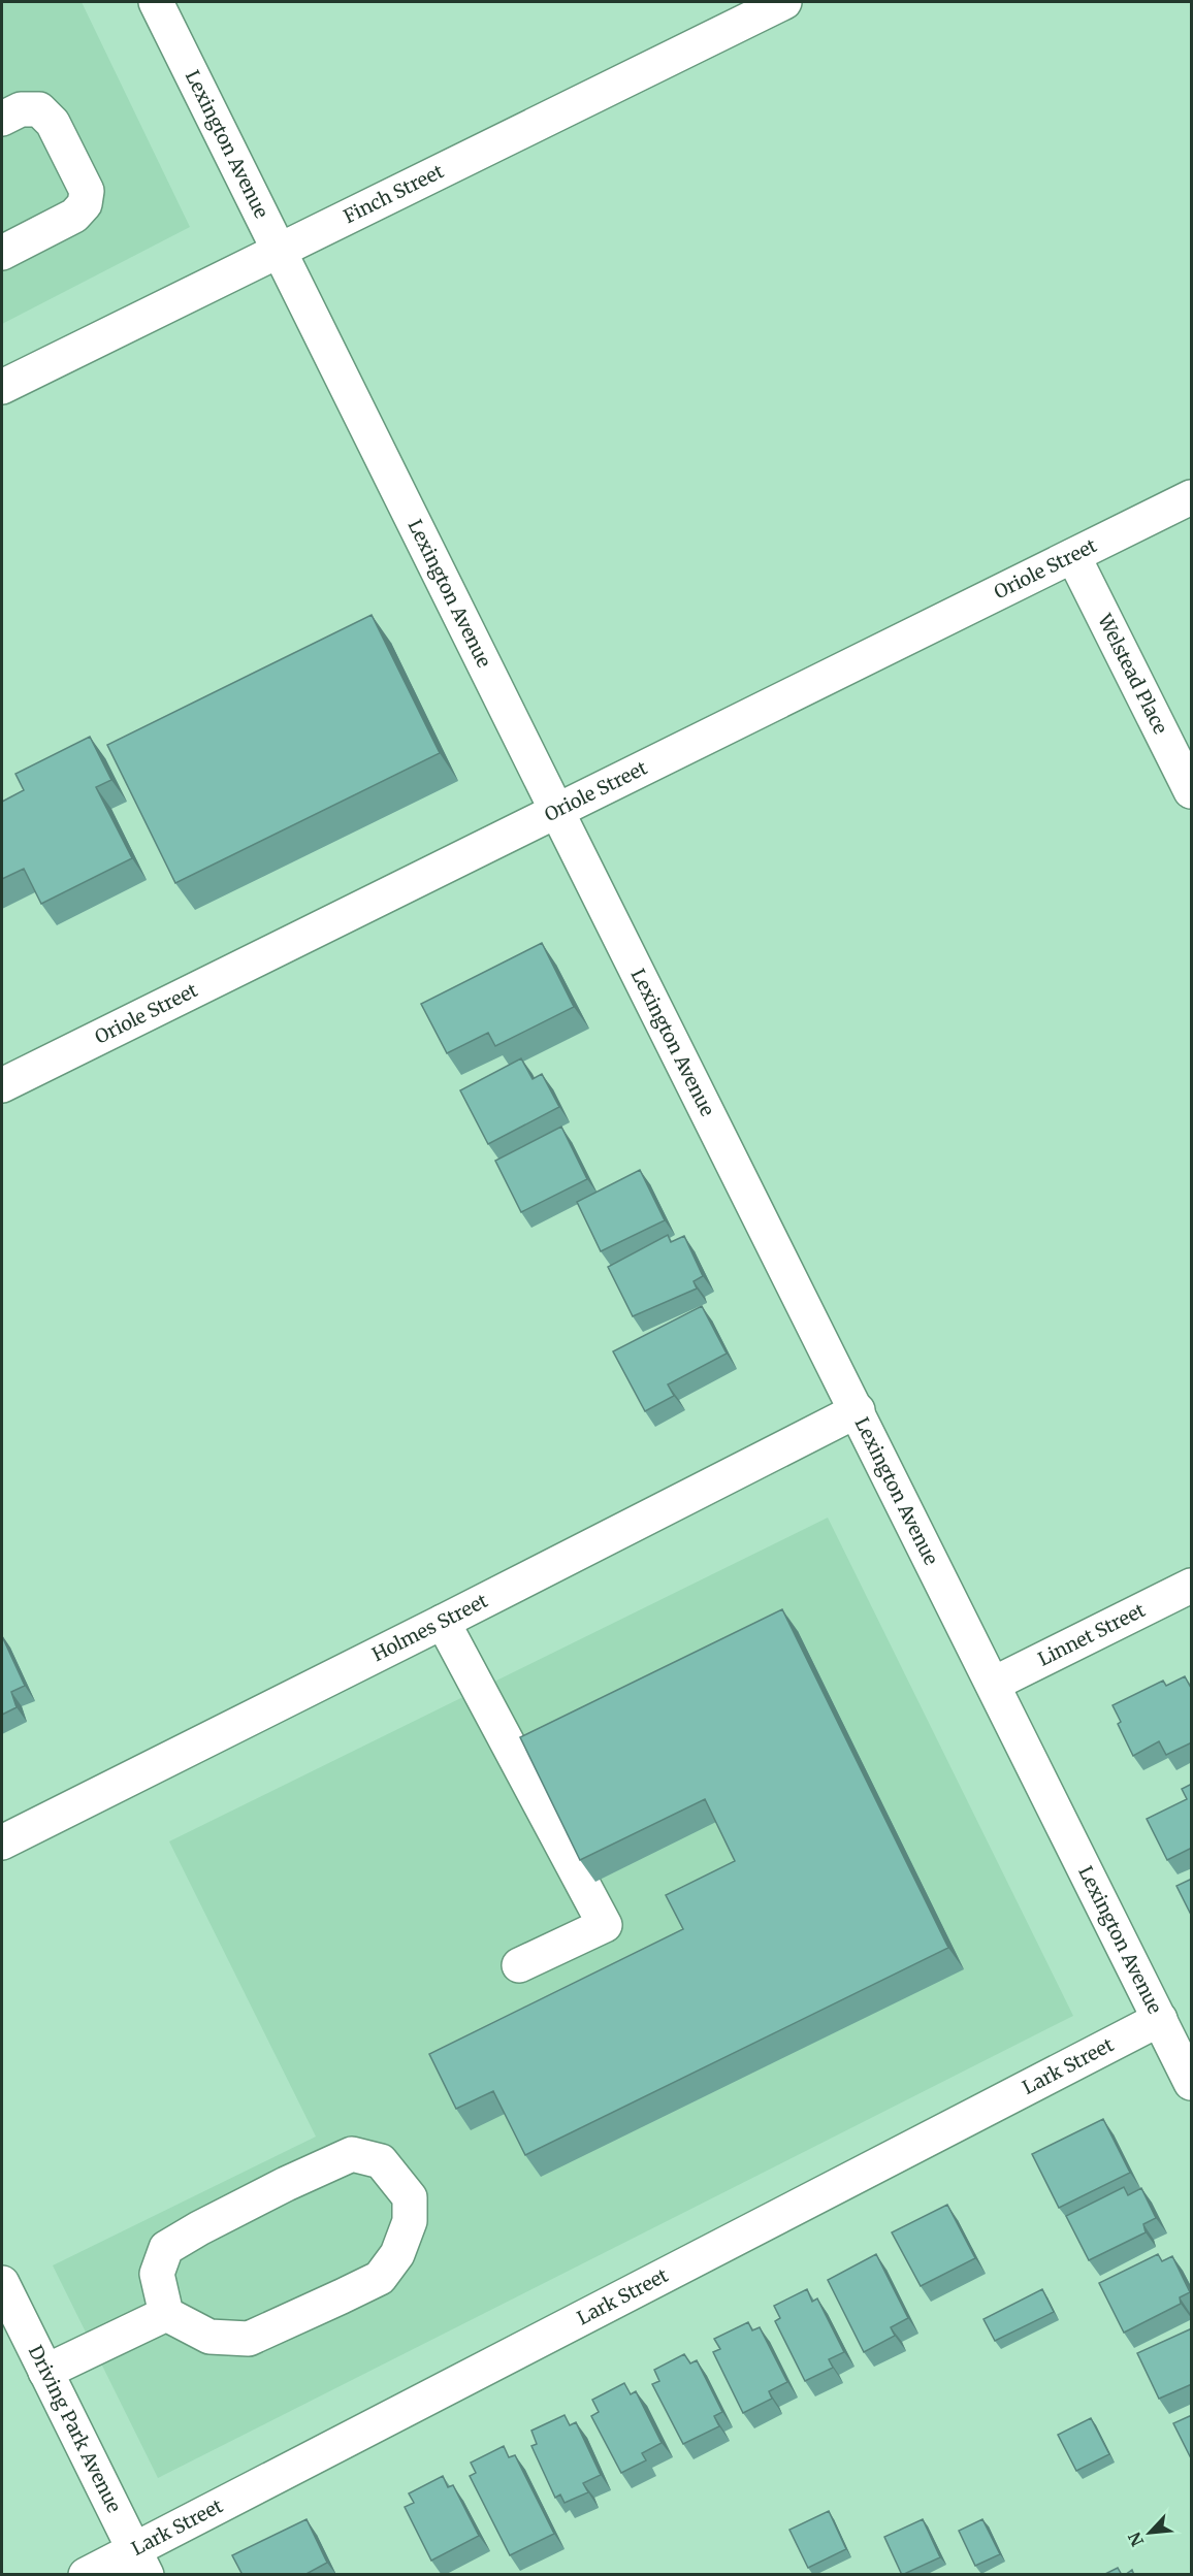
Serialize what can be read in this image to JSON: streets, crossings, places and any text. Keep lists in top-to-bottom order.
{
  "streets": {
    "street": [
      "Lexington Avenue",
      "Finch Street",
      "Oriole Street",
      "Welstead Place",
      "Holmes Street",
      "Linnet Street",
      "Lark Street",
      "Driving Park Avenue"
    ]
  },
  "crossings": [
    ["Lexington Avenue", "Finch Street"],
    ["Lexington Avenue", "Oriole Street"],
    ["Lexington Avenue", "Holmes Street"],
    ["Lexington Avenue", "Linnet Street"],
    ["Lexington Avenue", "Lark Street"],
    ["Oriole Street", "Welstead Place"],
    ["Lark Street", "Driving Park Avenue"]
  ],
  "north": "bottom left"
}
